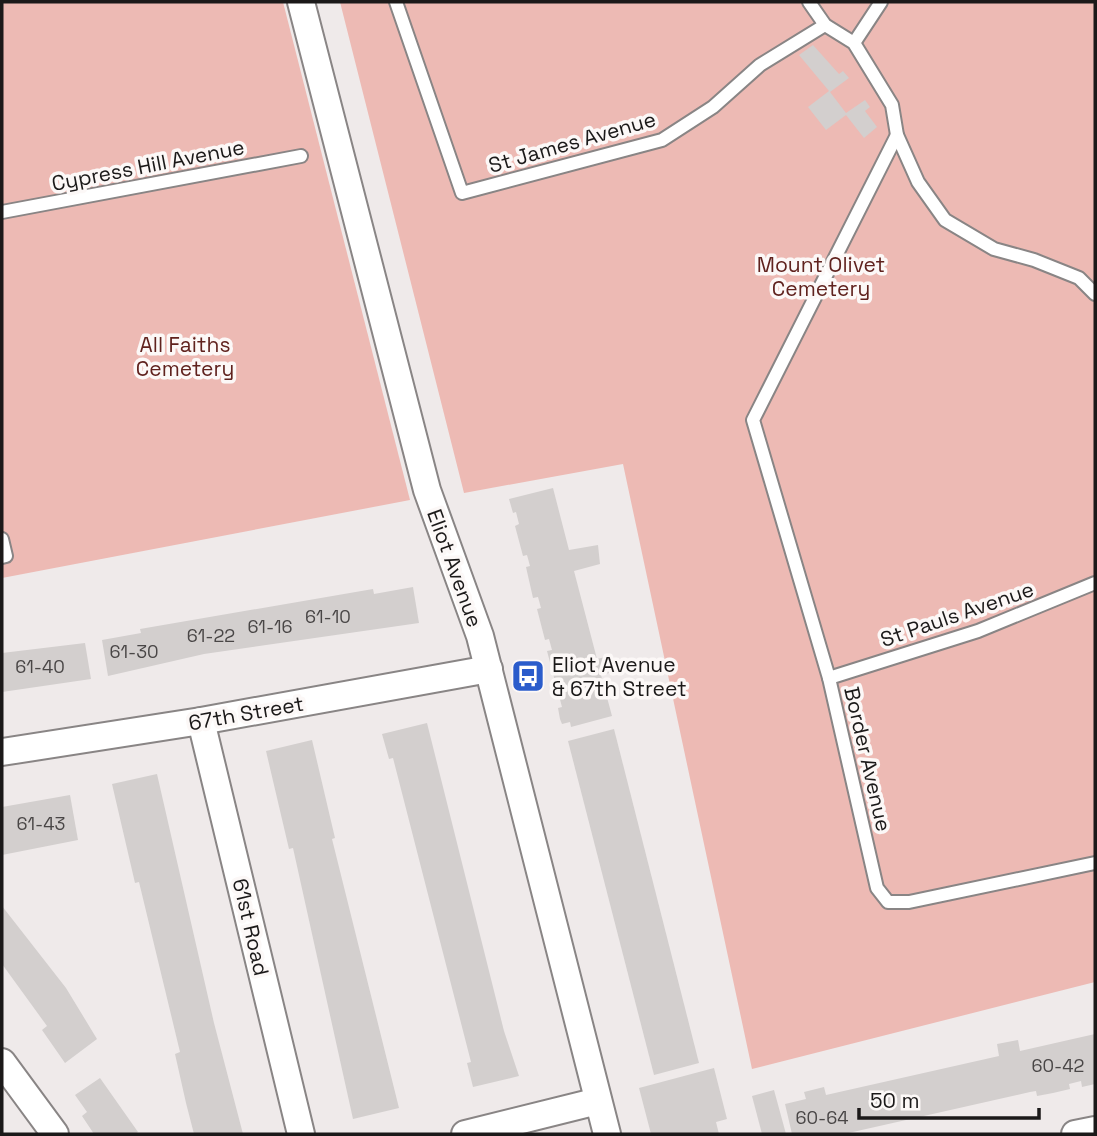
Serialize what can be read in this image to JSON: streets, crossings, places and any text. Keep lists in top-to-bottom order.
{
  "streets": {
    "street": ["Eliot Avenue", "67th Street", "61st Road"],
    "lane": [
      "St James Avenue",
      "Cypress Hill Avenue",
      "St Pauls Avenue",
      "Border Avenue"
    ]
  },
  "crossings": [
    ["Eliot Avenue", "67th Street"],
    ["St Pauls Avenue", "Border Avenue"],
    ["67th Street", "61st Road"]
  ],
  "parks": ["Mount Olivet Cemetery", "All Faiths Cemetery"],
  "places": {
    "bus stop": ["Eliot Avenue & 67th Street"]
  },
  "house_numbers": [
    "61-10",
    "61-16",
    "61-22",
    "61-30",
    "61-40",
    "61-43",
    "60-42",
    "60-64"
  ],
  "scale_bar": "50 m"
}
